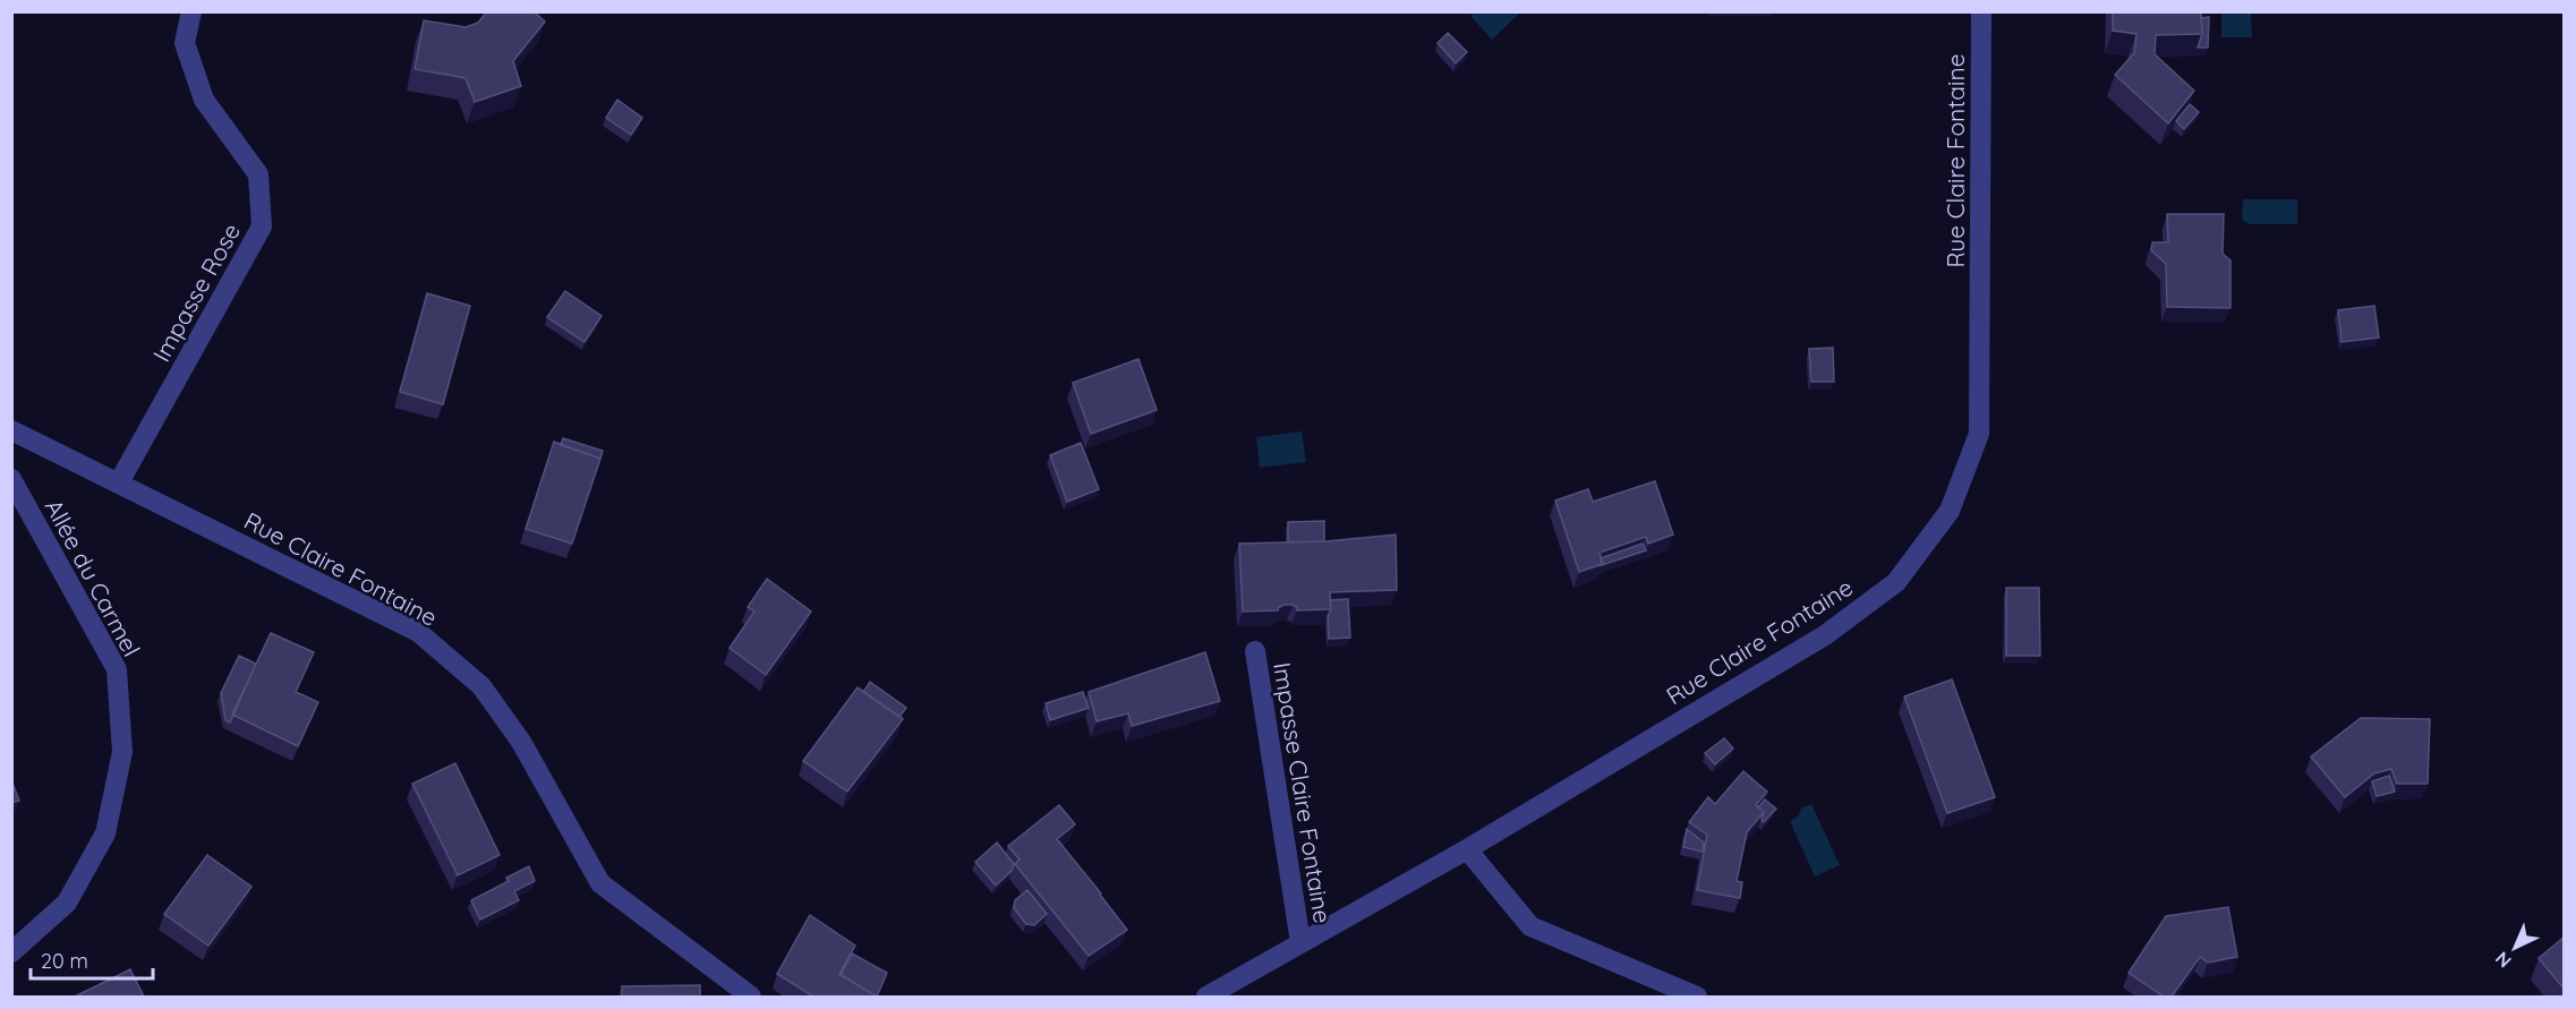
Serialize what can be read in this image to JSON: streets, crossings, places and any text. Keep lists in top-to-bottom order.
{
  "streets": {
    "street": [
      "Rue Claire Fontaine",
      "Impasse Rose",
      "Allée du Carmel",
      "Impasse Claire Fontaine"
    ]
  },
  "crossings": [
    ["Rue Claire Fontaine", "Impasse Rose"],
    ["Rue Claire Fontaine", "Impasse Claire Fontaine"]
  ],
  "scale_bar": "20 m",
  "north": "bottom left"
}
